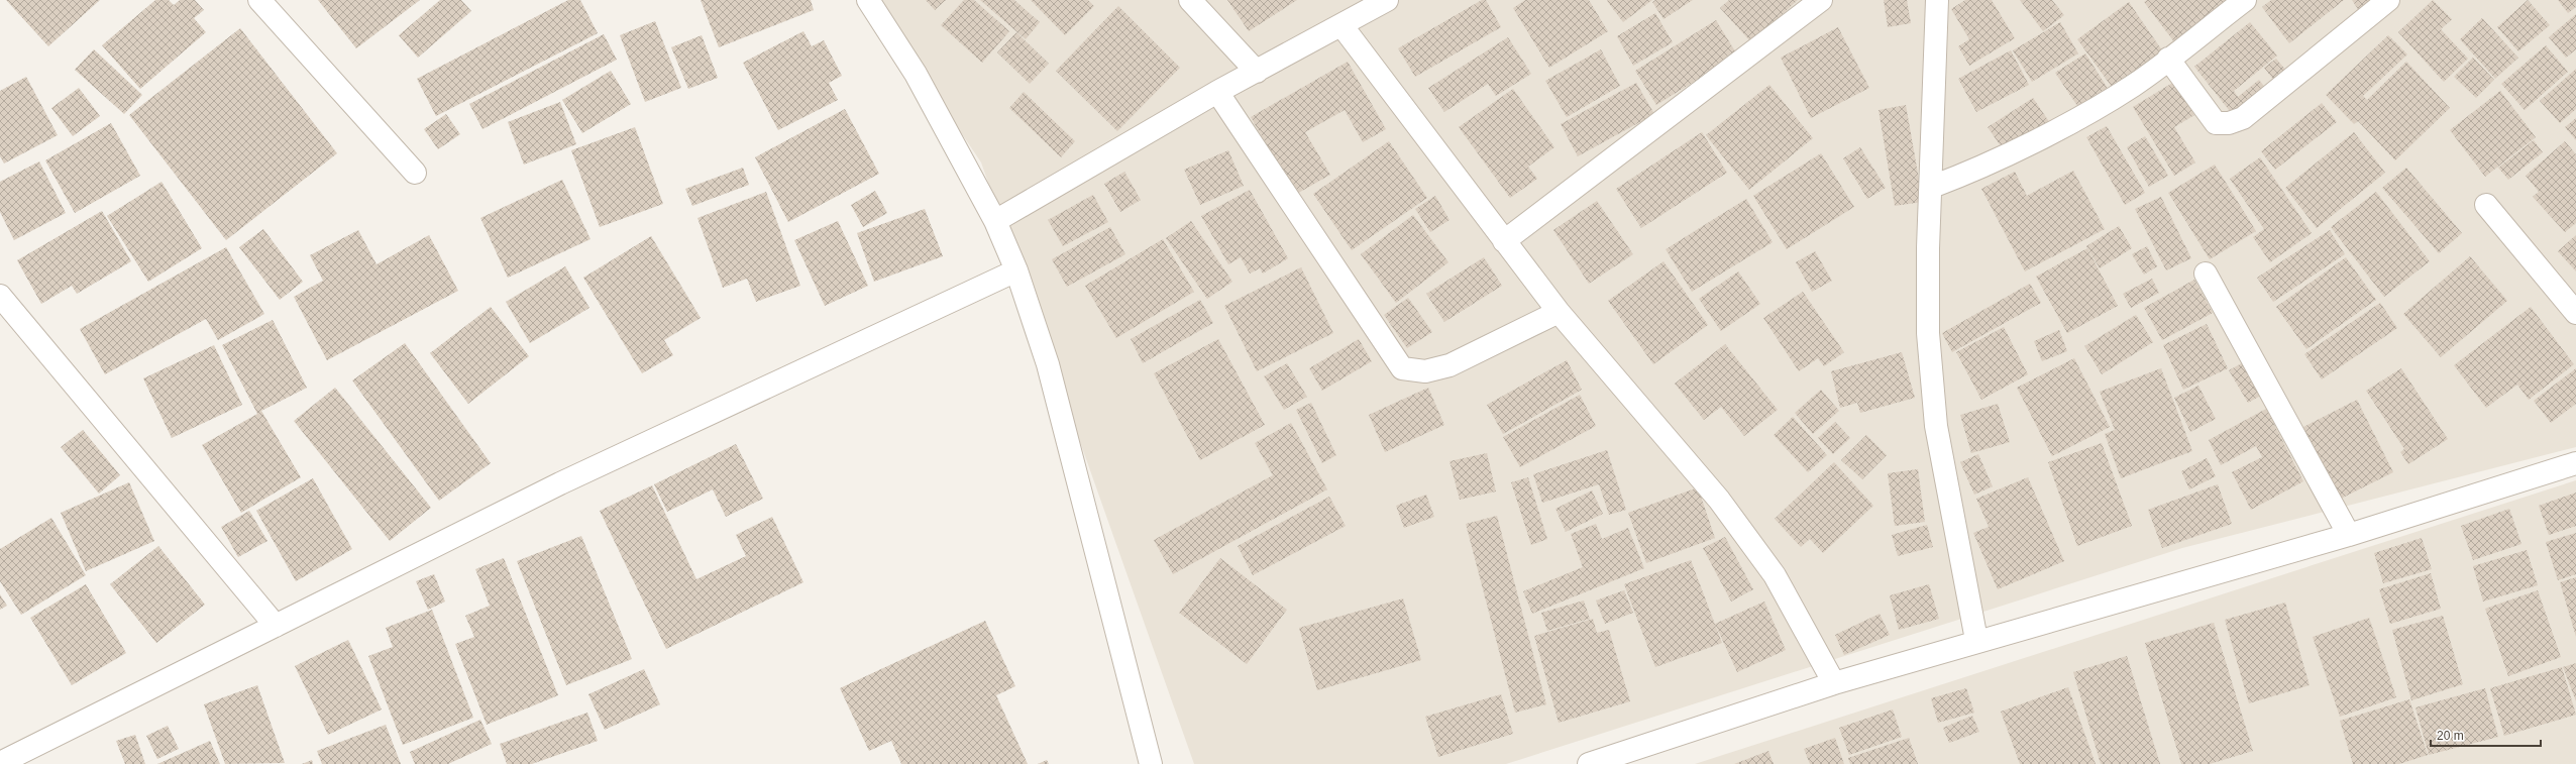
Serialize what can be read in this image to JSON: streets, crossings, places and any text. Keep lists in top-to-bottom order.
{
  "scale_bar": "20 m"
}
